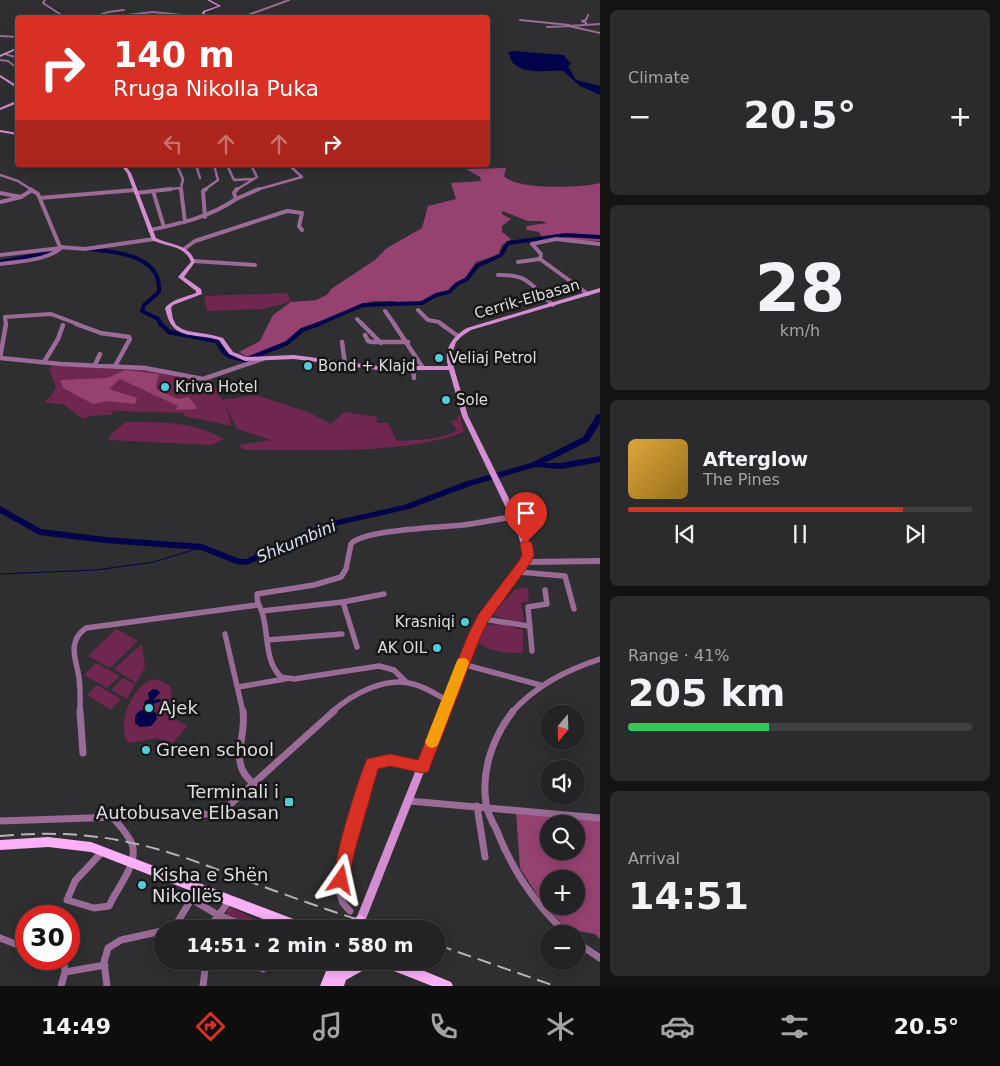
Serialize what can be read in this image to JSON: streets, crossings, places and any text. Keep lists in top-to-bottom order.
{
  "streets": {
    "main road": ["Cerrik-Elbasan"]
  },
  "water": ["Shkumbini"],
  "places": {
    "other": [
      "Veliaj Petrol",
      "Bond + Klajd",
      "Kriva Hotel",
      "Sole",
      "Krasniqi",
      "AK OIL",
      "Ajek",
      "Green school",
      "Kisha e Shën Nikollës"
    ],
    "transit": ["Terminali i Autobusave Elbasan"]
  },
  "north": "bottom",
  "page": {
    "tile": [
      "Climate",
      ["28", "km/h"],
      ["Range · 41%", "205 km"],
      ["Arrival", "14:51"]
    ],
    "turn": ["140 m", "Rruga Nikolla Puka"],
    "heat": ["−", "20.5°", "+"],
    "song": ["Afterglow", "The Pines"],
    "map_buttons": ["+", "−"],
    "limit": "30",
    "trip": "14:51 · 2 min · 580 m",
    "tabs": ["14:49", "20.5°"]
  }
}
